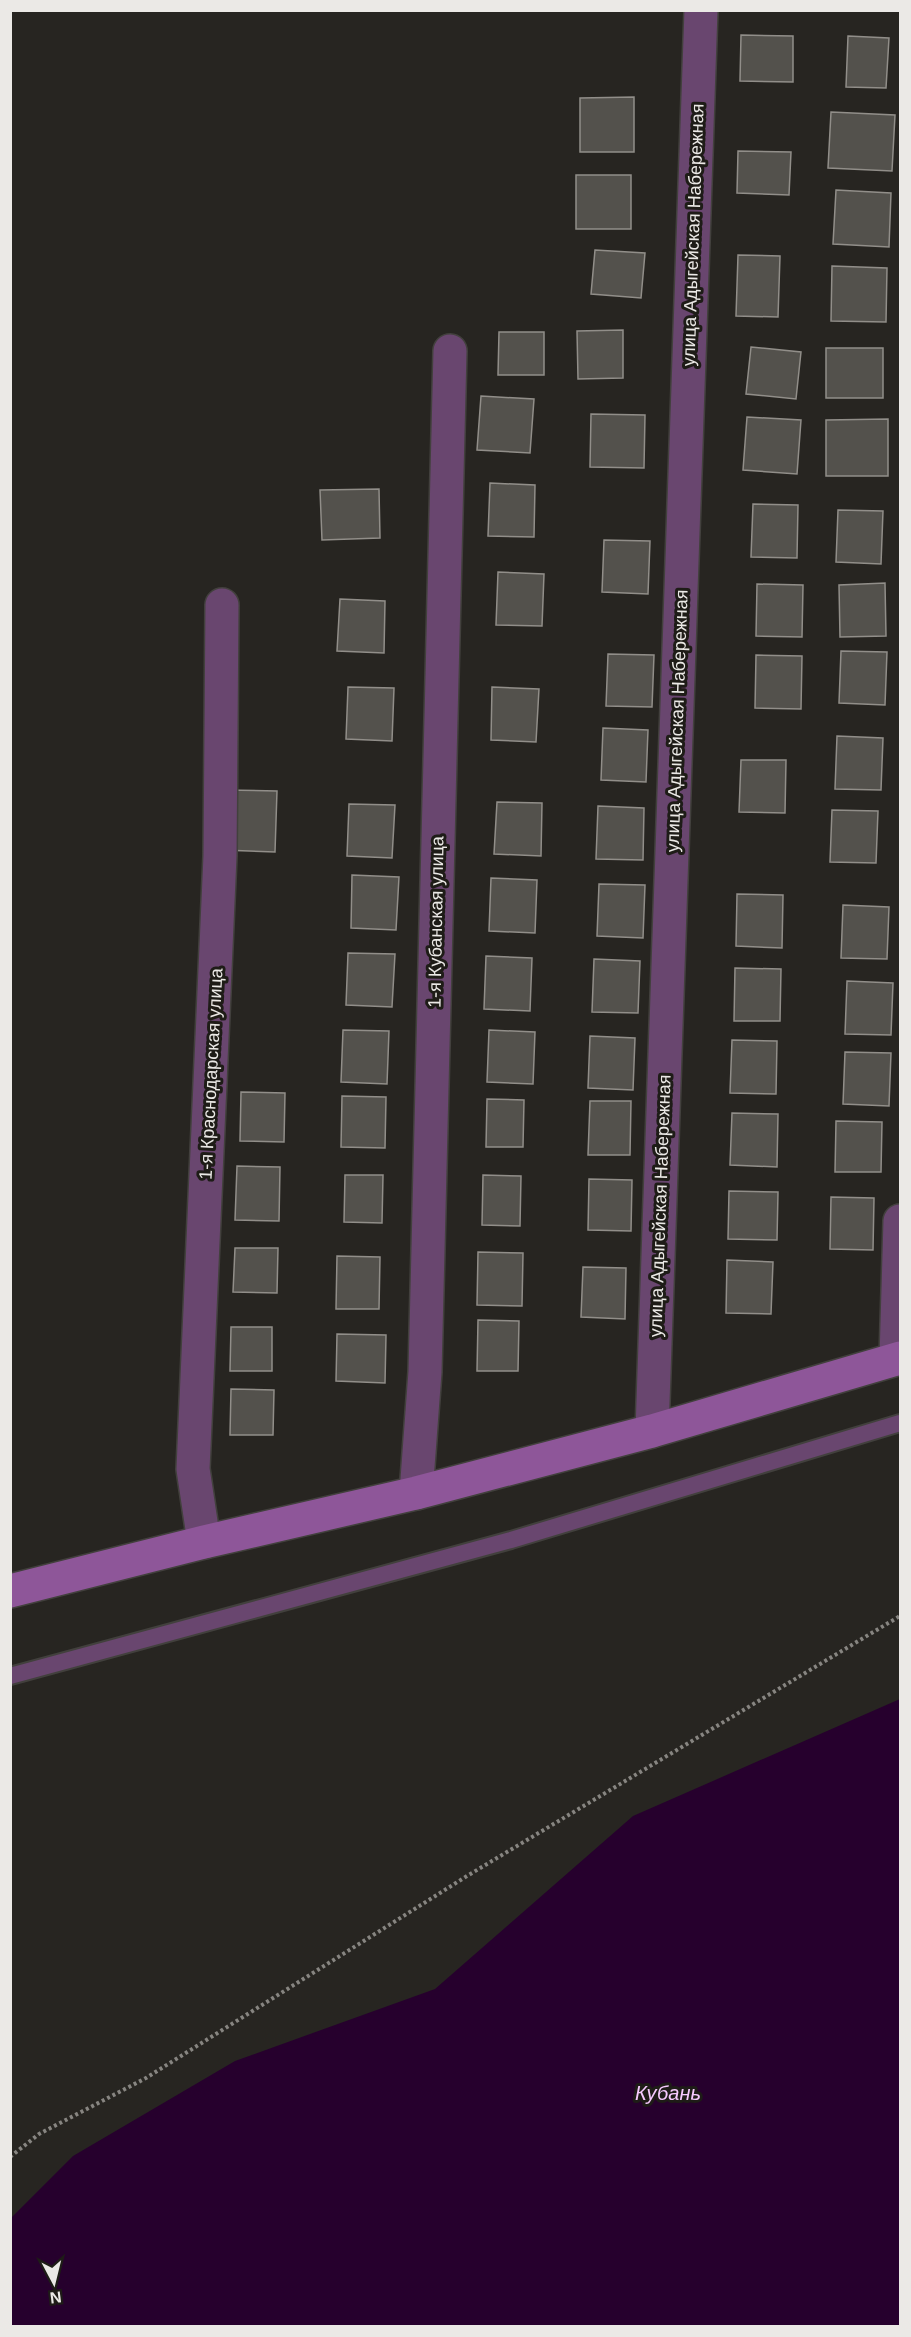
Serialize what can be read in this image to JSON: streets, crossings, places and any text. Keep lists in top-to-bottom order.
{
  "streets": {
    "street": ["улица Адыгейская Набережная", "1-я Кубанская улица", "1-я Краснодарская улица"]
  },
  "water": ["Кубань"],
  "north": "bottom"
}
